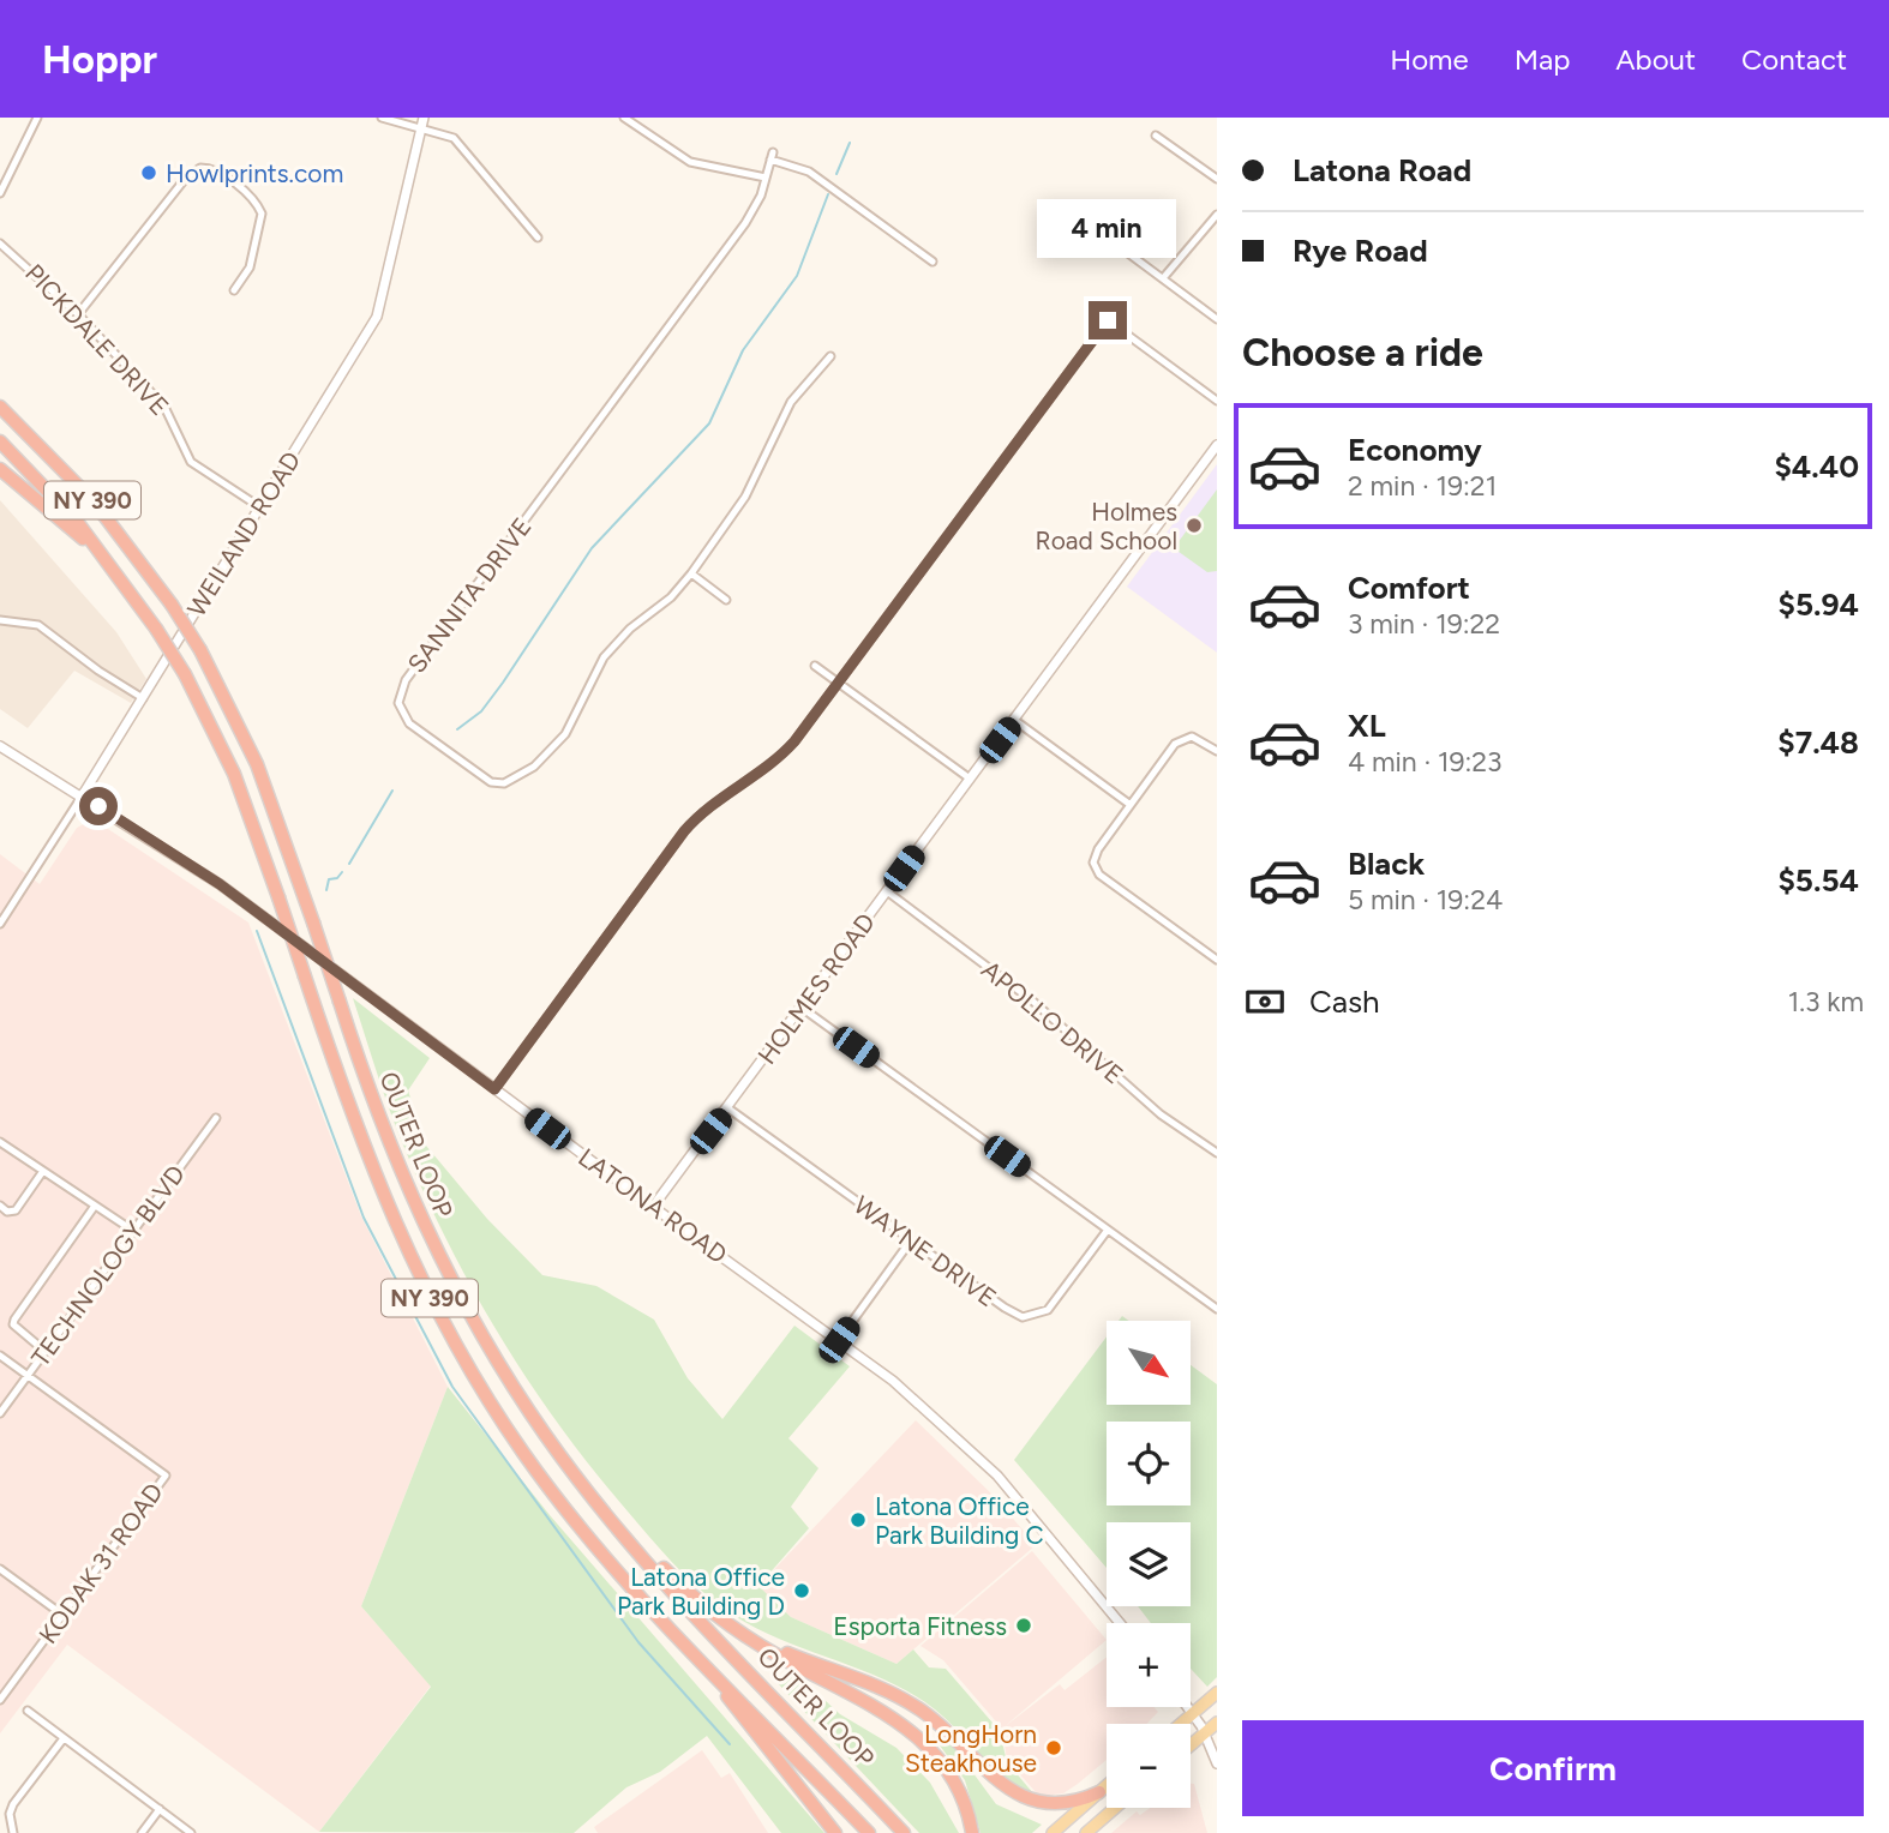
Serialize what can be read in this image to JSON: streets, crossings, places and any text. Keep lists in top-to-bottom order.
{
  "streets": {
    "highway": ["NY 390", "OUTER LOOP"],
    "street": [
      "PICKDALE DRIVE",
      "WEILAND ROAD",
      "SANNITA DRIVE",
      "HOLMES ROAD",
      "APOLLO DRIVE",
      "LATONA ROAD",
      "WAYNE DRIVE",
      "TECHNOLOGY BLVD",
      "KODAK 31 ROAD"
    ]
  },
  "crossings": [
    ["PICKDALE DRIVE", "WEILAND ROAD"],
    ["NY 390", "OUTER LOOP"],
    ["WEILAND ROAD", "LATONA ROAD"],
    ["HOLMES ROAD", "APOLLO DRIVE"],
    ["HOLMES ROAD", "LATONA ROAD"],
    ["HOLMES ROAD", "WAYNE DRIVE"],
    ["TECHNOLOGY BLVD", "KODAK 31 ROAD"]
  ],
  "places": [
    "Howlprints.com",
    "Holmes Road School",
    "Latona Office Park Building C",
    "Latona Office Park Building D",
    "Esporta Fitness",
    "LongHorn Steakhouse"
  ],
  "north": "bottom right",
  "page": {
    "header": "Hoppr",
    "nav": [
      "Home",
      "Map",
      "About",
      "Contact"
    ],
    "banner": ["Latona Road", "Rye Road"],
    "bubble": "4 min",
    "heading": "Choose a ride",
    "list": [
      {
        "name": "Economy",
        "note": "2 min · 19:21",
        "value": "$4.40"
      },
      {
        "name": "Comfort",
        "note": "3 min · 19:22",
        "value": "$5.94"
      },
      {
        "name": "XL",
        "note": "4 min · 19:23",
        "value": "$7.48"
      },
      {
        "name": "Black",
        "note": "5 min · 19:24",
        "value": "$5.54"
      }
    ],
    "pay": ["Cash", "1.3 km"],
    "map_buttons": ["+", "−"],
    "buttons": "Confirm"
  }
}
